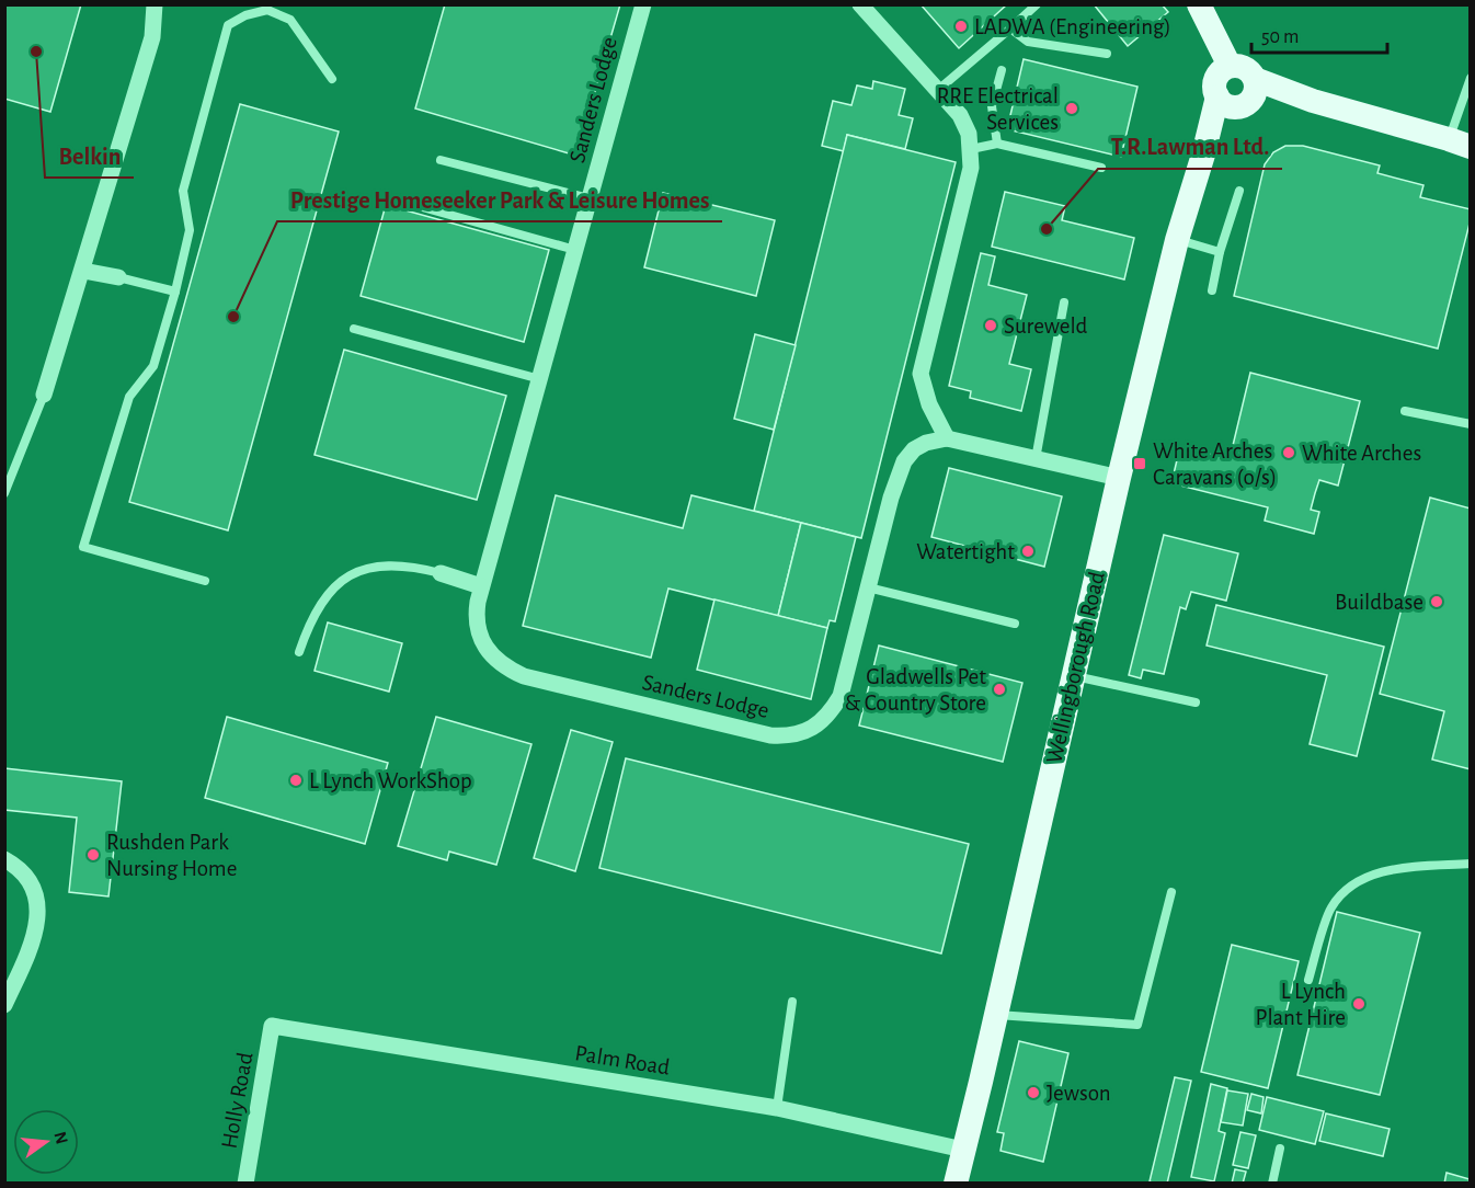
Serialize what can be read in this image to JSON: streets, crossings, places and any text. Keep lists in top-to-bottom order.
{
  "streets": {
    "main road": ["Wellingborough Road"],
    "street": ["Sanders Lodge", "Palm Road", "Holly Road"]
  },
  "crossings": [
    ["Wellingborough Road", "Palm Road"],
    ["Palm Road", "Holly Road"]
  ],
  "places": {
    "other": [
      "LADWA (Engineering)",
      "Belkin",
      "RRE Electrical Services",
      "T.R.Lawman Ltd.",
      "Prestige Homeseeker Park & Leisure Homes",
      "Sureweld",
      "White Arches",
      "Watertight",
      "Buildbase",
      "Gladwells Pet & Country Store",
      "L Lynch WorkShop",
      "Rushden Park Nursing Home",
      "L Lynch Plant Hire",
      "Jewson"
    ],
    "transit": ["White Arches Caravans (o/s)"]
  },
  "scale_bar": "50 m",
  "north": "right"
}
